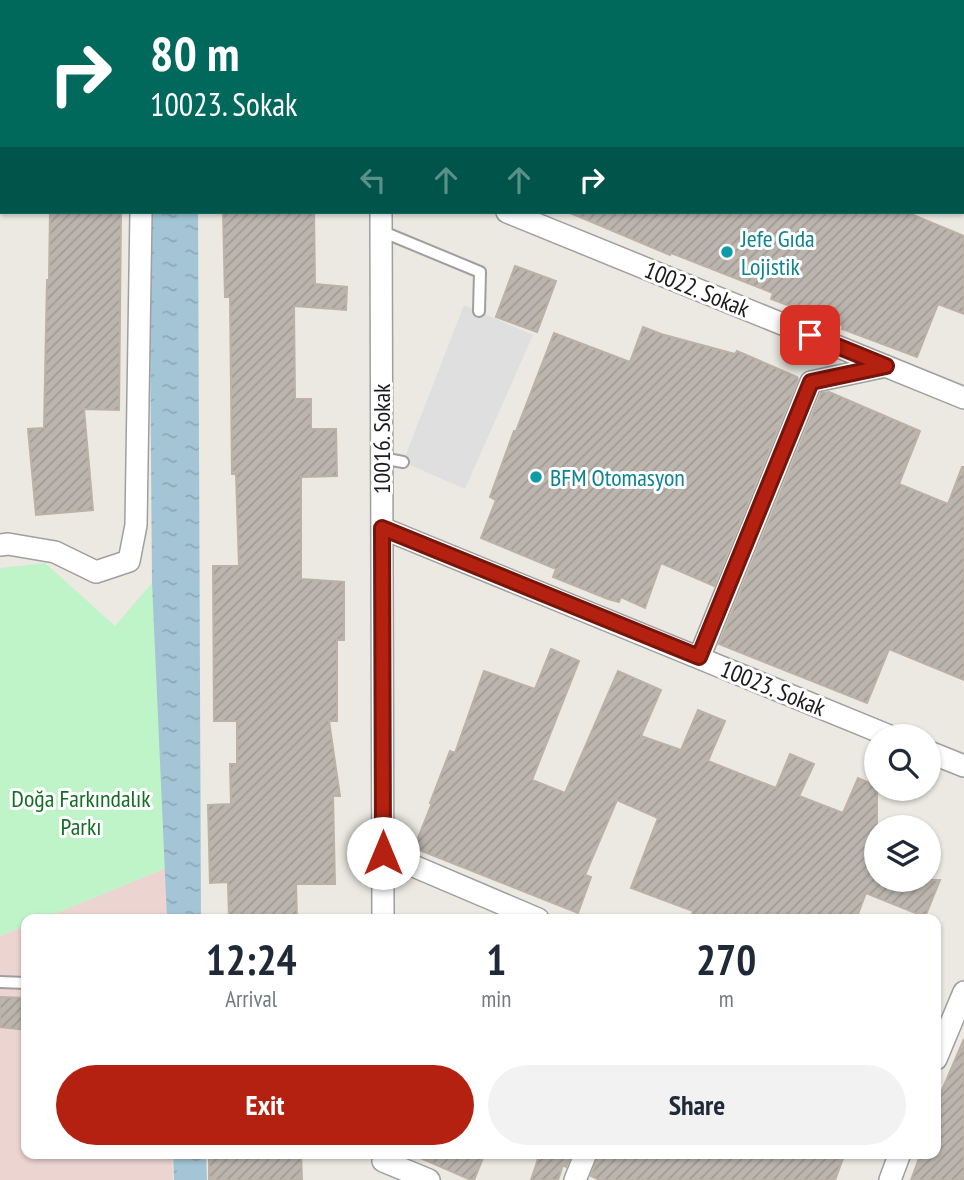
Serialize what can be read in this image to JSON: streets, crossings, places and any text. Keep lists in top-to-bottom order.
{
  "streets": {
    "street": ["10022. Sokak", "10016. Sokak", "10023. Sokak"]
  },
  "crossings": [
    ["10016. Sokak", "10023. Sokak"]
  ],
  "parks": ["Doğa Farkındalık Parkı"],
  "places": ["Jefe Gıda Lojistik", "BFM Otomasyon"],
  "page": {
    "turn": ["80 m", "10023. Sokak"],
    "eta": [
      "12:24",
      "Arrival",
      "1",
      "min",
      "270",
      "m"
    ],
    "buttons": ["Exit", "Share"]
  }
}
